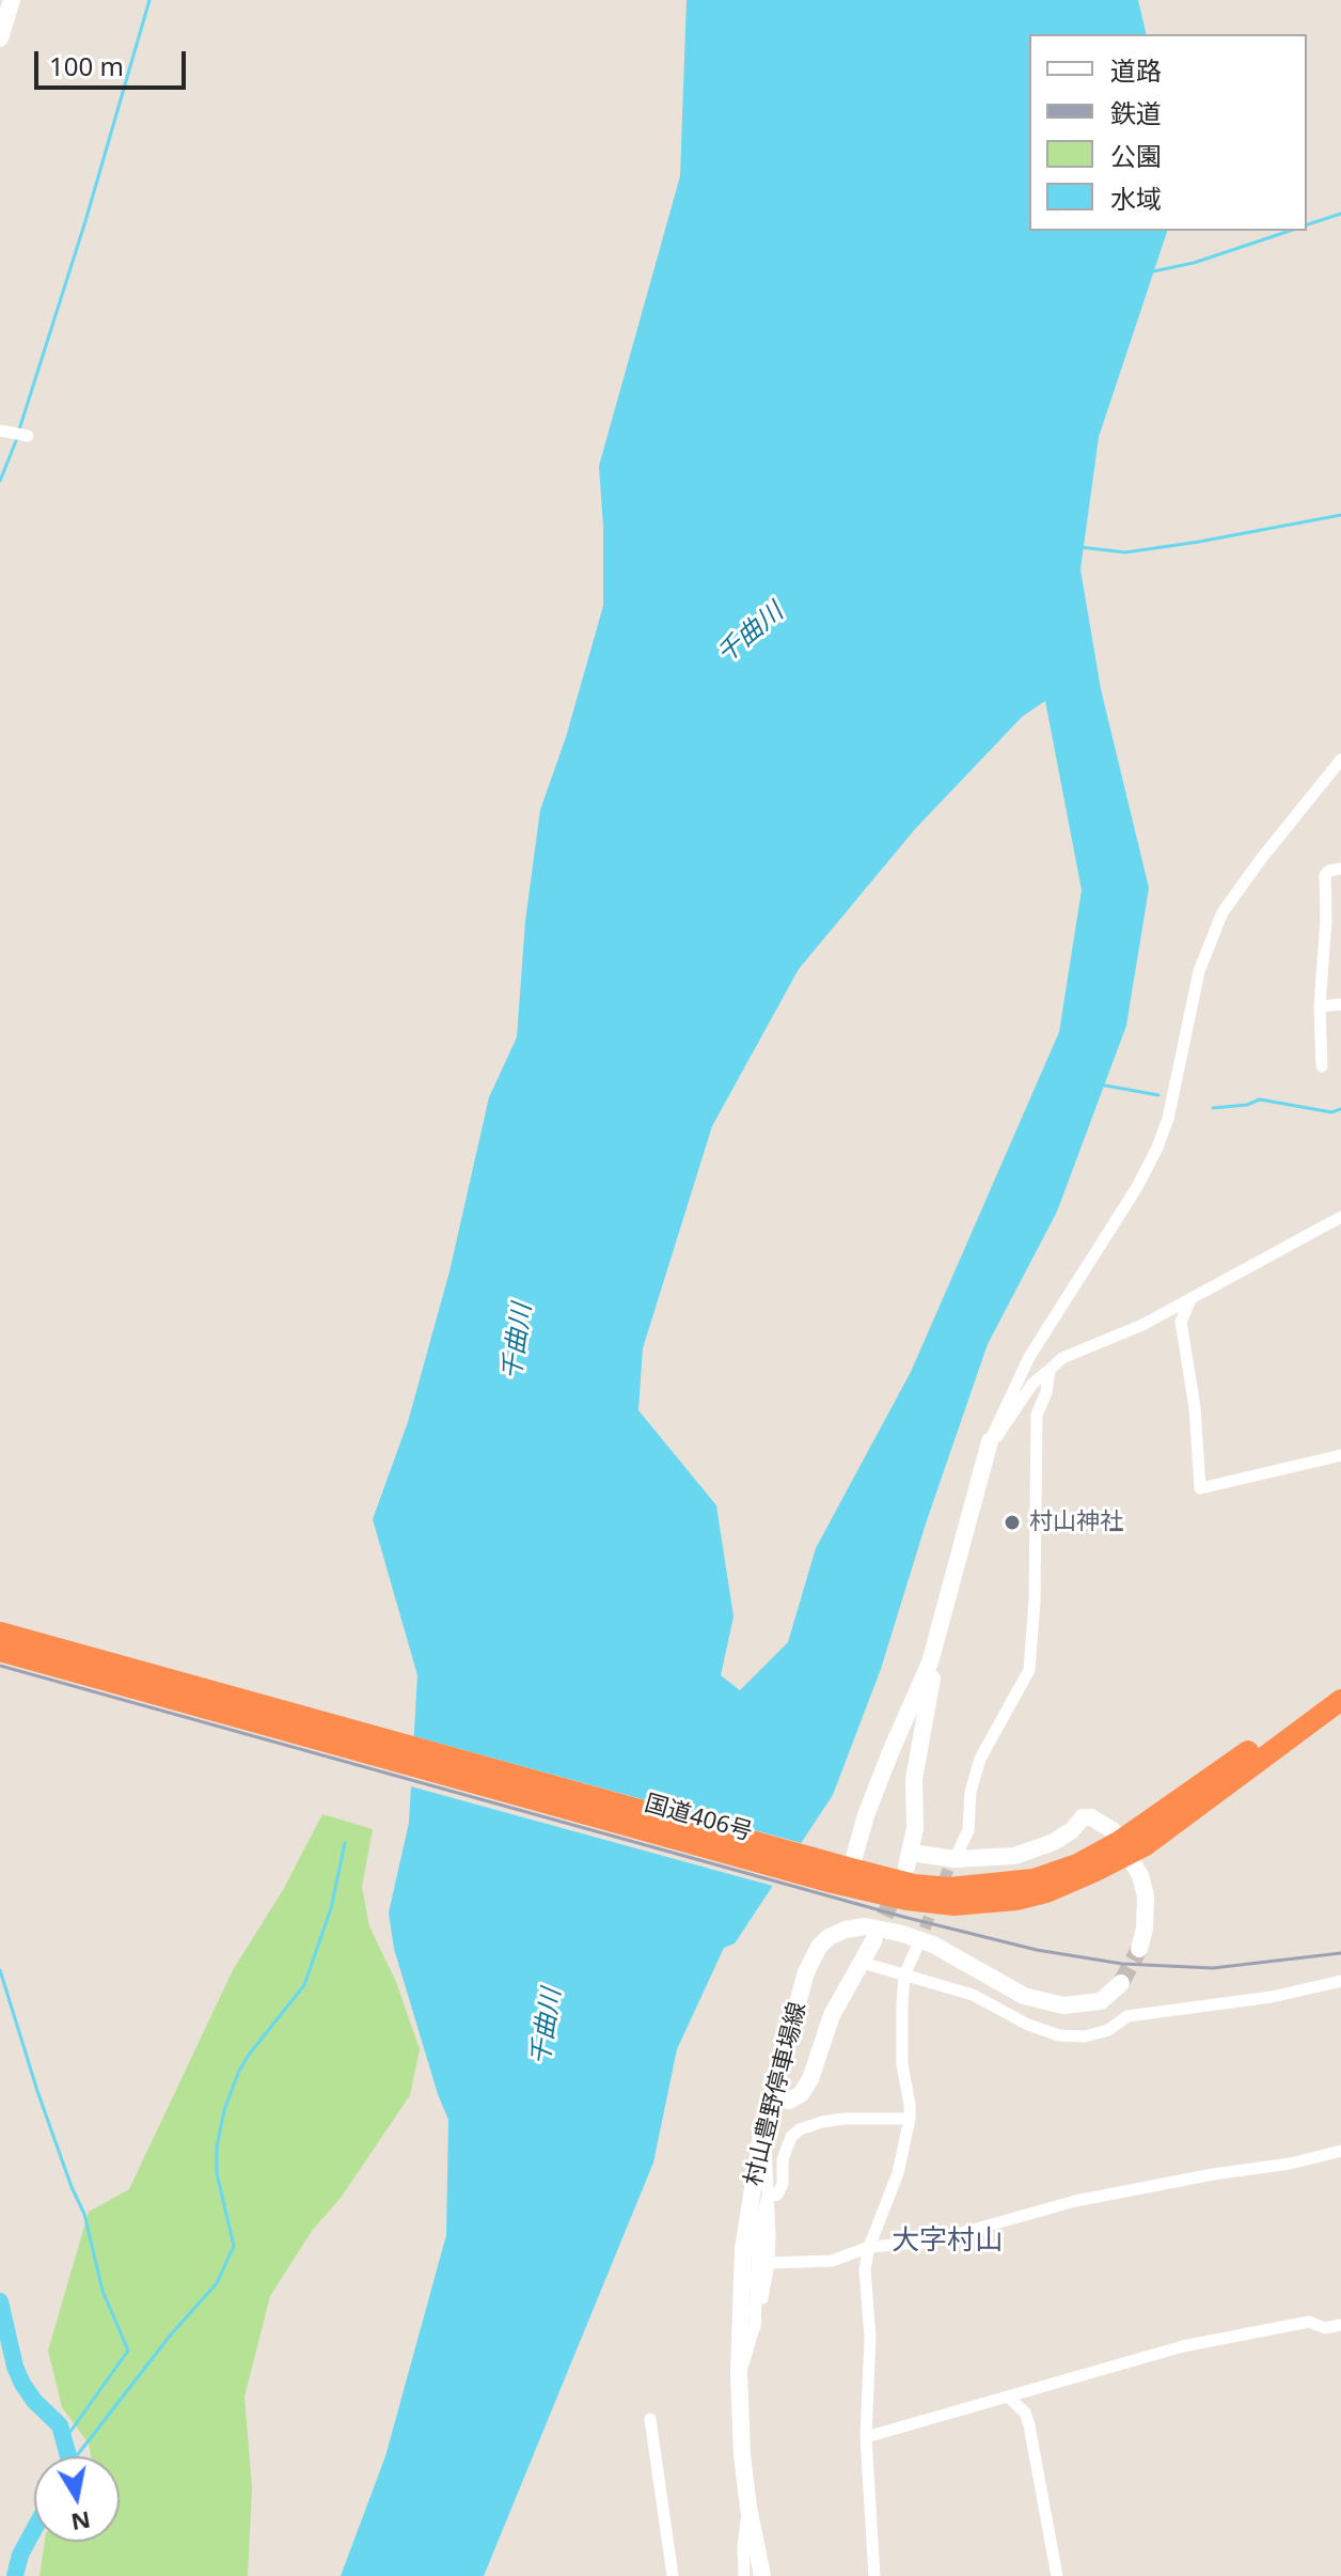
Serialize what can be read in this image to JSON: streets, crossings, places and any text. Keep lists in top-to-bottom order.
{
  "streets": {
    "highway": ["国道406号"],
    "main road": ["村山豊野停車場線"]
  },
  "districts": ["大字村山"],
  "water": ["千曲川"],
  "places": ["村山神社"],
  "legend": [
    "道路",
    "鉄道",
    "公園",
    "水域"
  ],
  "scale_bar": "100 m",
  "north": "bottom"
}
